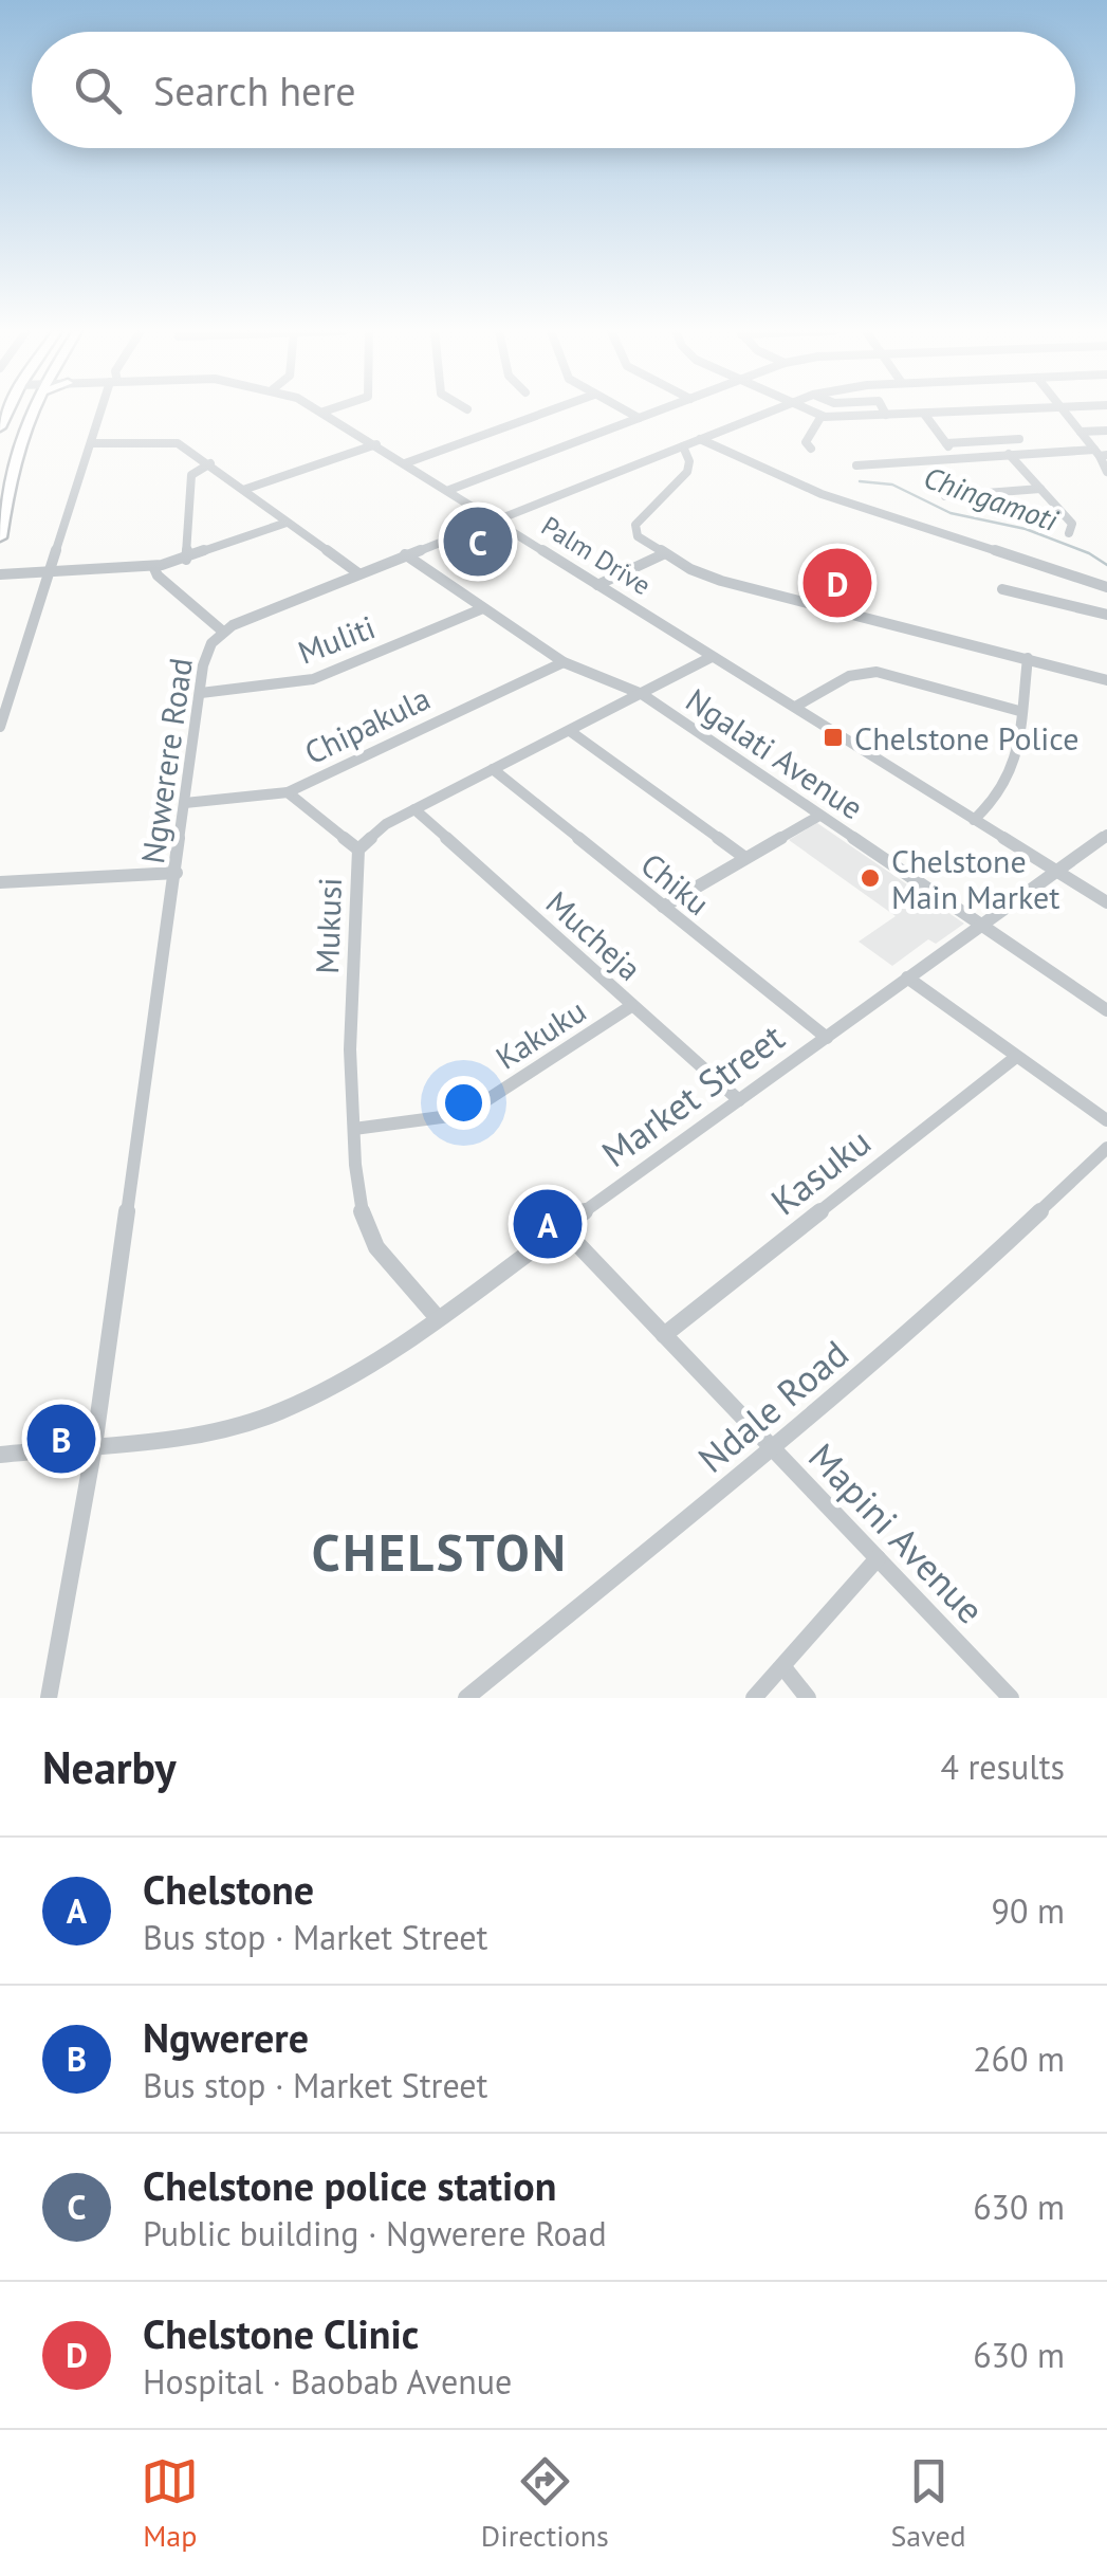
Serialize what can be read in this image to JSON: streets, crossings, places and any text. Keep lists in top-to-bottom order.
{
  "streets": {
    "street": [
      "Palm Drive",
      "Muliti",
      "Chipakula",
      "Ngalati Avenue",
      "Ngwerere Road",
      "Chiku",
      "Mukusi",
      "Mucheja",
      "Kakuku",
      "Market Street",
      "Kasuku",
      "Ndale Road",
      "Mapini Avenue"
    ]
  },
  "crossings": [
    ["Palm Drive", "Ngwerere Road"],
    ["Palm Drive", "Mukusi"],
    ["Palm Drive", "Market Street"],
    ["Muliti", "Ngalati Avenue"],
    ["Muliti", "Ngwerere Road"],
    ["Chipakula", "Ngalati Avenue"],
    ["Chipakula", "Ngwerere Road"],
    ["Ngalati Avenue", "Ngwerere Road"],
    ["Ngalati Avenue", "Mukusi"],
    ["Ngalati Avenue", "Market Street"],
    ["Ngwerere Road", "Market Street"],
    ["Chiku", "Mukusi"],
    ["Chiku", "Market Street"],
    ["Mukusi", "Mucheja"],
    ["Mukusi", "Kakuku"],
    ["Mukusi", "Market Street"],
    ["Mucheja", "Kakuku"],
    ["Mucheja", "Market Street"],
    ["Market Street", "Mapini Avenue"],
    ["Kasuku", "Mapini Avenue"],
    ["Ndale Road", "Mapini Avenue"]
  ],
  "districts": ["CHELSTON"],
  "water": ["Chingamoti"],
  "places": {
    "transit": ["Chelstone Police"],
    "other": ["Chelstone Main Market"]
  },
  "page": {
    "search": "Search here",
    "pins": [
      "C",
      "D",
      "A",
      "B"
    ],
    "heading": ["Nearby", "4 results"],
    "list": [
      {
        "mark": "A",
        "name": "Chelstone",
        "note": "Bus stop · Market Street",
        "value": "90 m"
      },
      {
        "mark": "B",
        "name": "Ngwerere",
        "note": "Bus stop · Market Street",
        "value": "260 m"
      },
      {
        "mark": "C",
        "name": "Chelstone police station",
        "note": "Public building · Ngwerere Road",
        "value": "630 m"
      },
      {
        "mark": "D",
        "name": "Chelstone Clinic",
        "note": "Hospital · Baobab Avenue",
        "value": "630 m"
      }
    ],
    "nav": ["Map", "Directions", "Saved"]
  }
}
